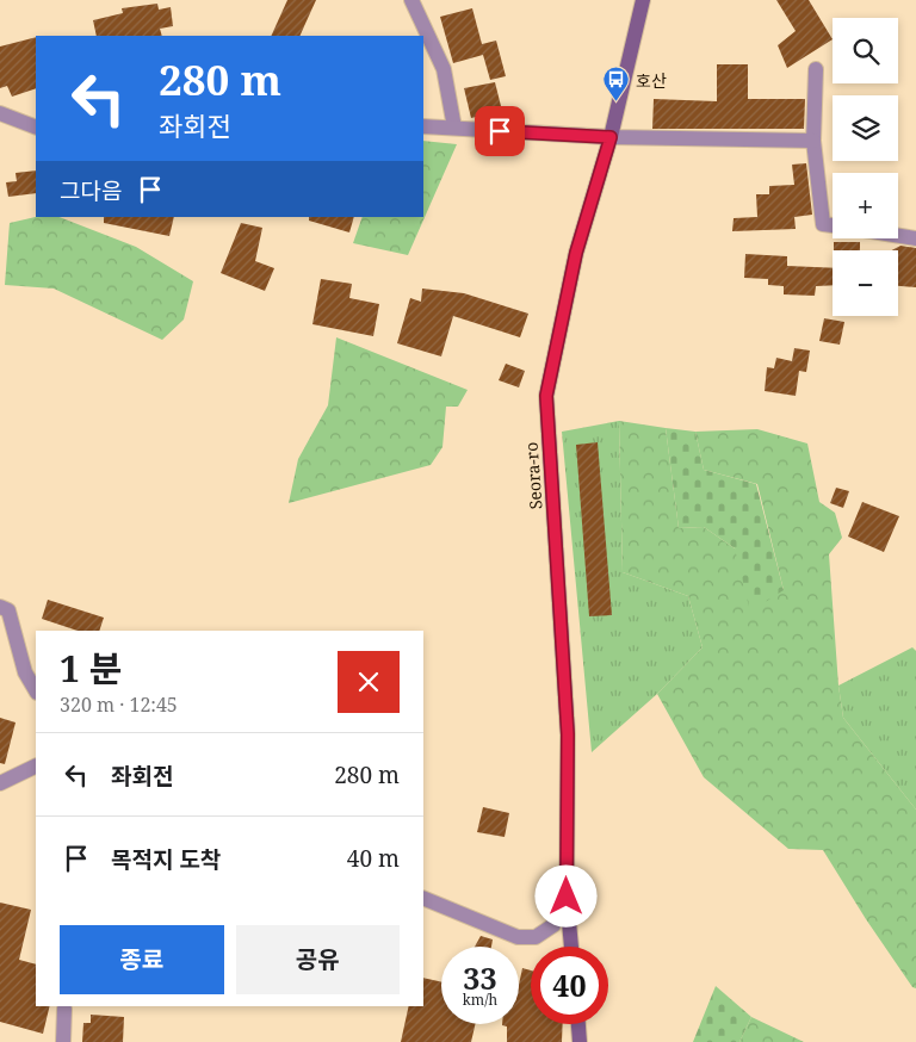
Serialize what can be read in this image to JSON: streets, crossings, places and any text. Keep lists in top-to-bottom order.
{
  "streets": {
    "street": ["Seora-ro"]
  },
  "places": {
    "bus stop": ["호산"]
  },
  "page": {
    "map_buttons": ["+", "−"],
    "turn": ["280 m", "좌회전"],
    "then": "그다음",
    "heading": ["1 분", "320 m · 12:45"],
    "list": [
      {
        "name": "좌회전",
        "value": "280 m"
      },
      {
        "name": "목적지 도착",
        "value": "40 m"
      }
    ],
    "buttons": ["종료", "공유"],
    "speed": "33 km/h",
    "limit": "40"
  }
}
